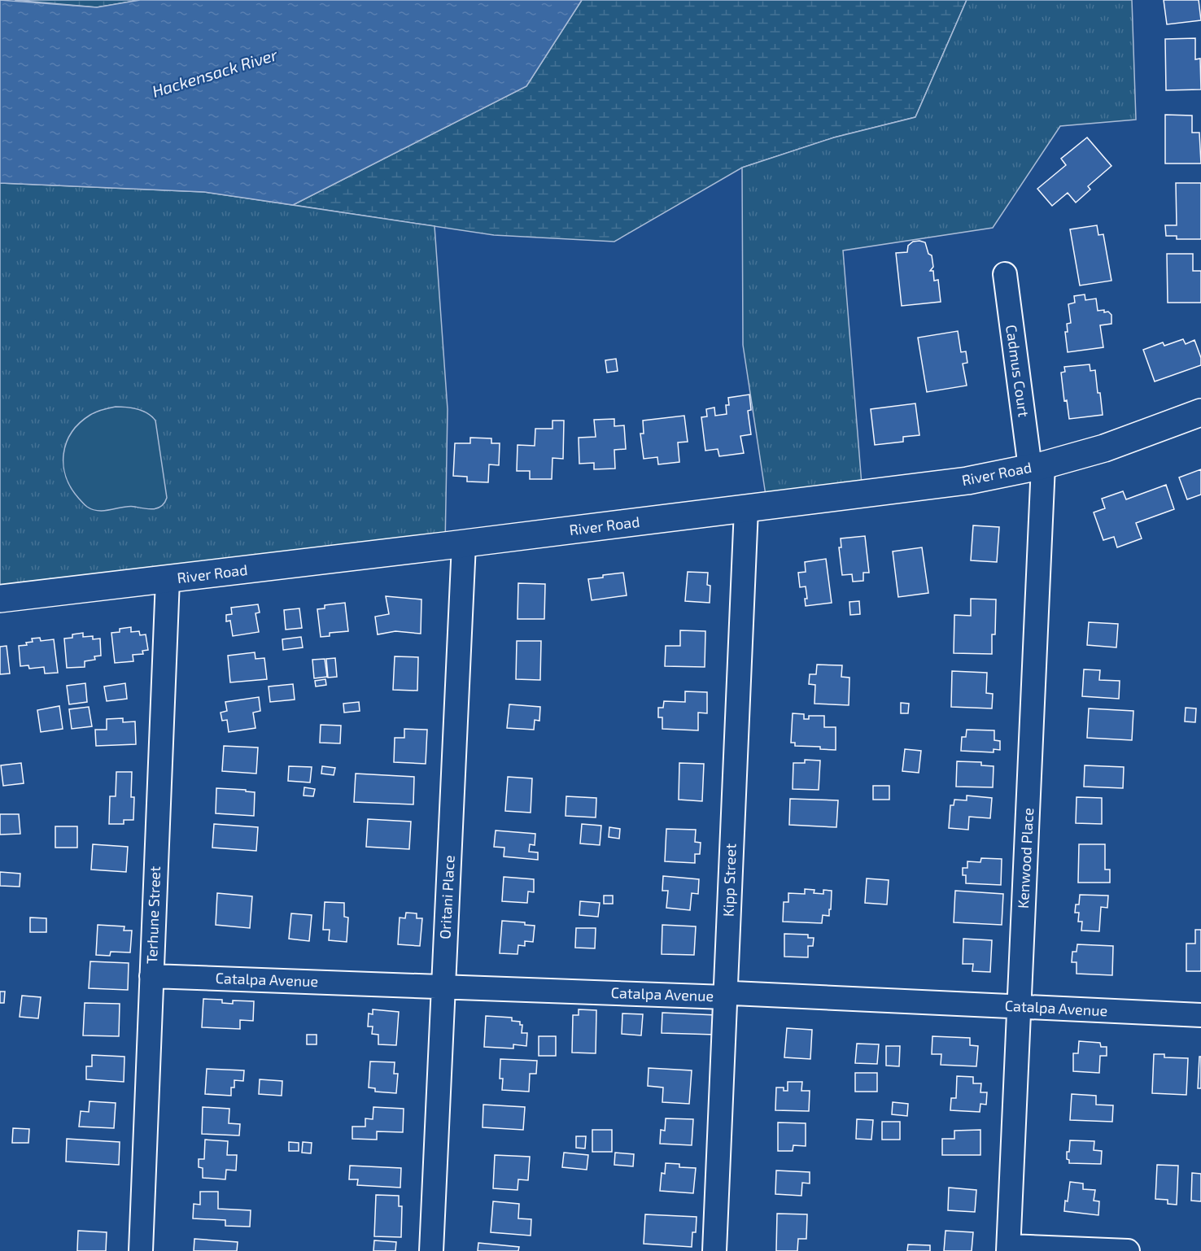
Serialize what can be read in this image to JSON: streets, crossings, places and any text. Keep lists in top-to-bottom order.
{
  "streets": {
    "main road": ["River Road"],
    "street": [
      "Cadmus Court",
      "Kenwood Place",
      "Kipp Street",
      "Oritani Place",
      "Terhune Street",
      "Catalpa Avenue"
    ]
  },
  "crossings": [
    ["Cadmus Court", "River Road"],
    ["Cadmus Court", "Kenwood Place"],
    ["River Road", "Kenwood Place"],
    ["River Road", "Kipp Street"],
    ["River Road", "Oritani Place"],
    ["River Road", "Terhune Street"],
    ["Kenwood Place", "Catalpa Avenue"],
    ["Kipp Street", "Catalpa Avenue"],
    ["Oritani Place", "Catalpa Avenue"],
    ["Terhune Street", "Catalpa Avenue"]
  ],
  "water": ["Hackensack River"]
}
